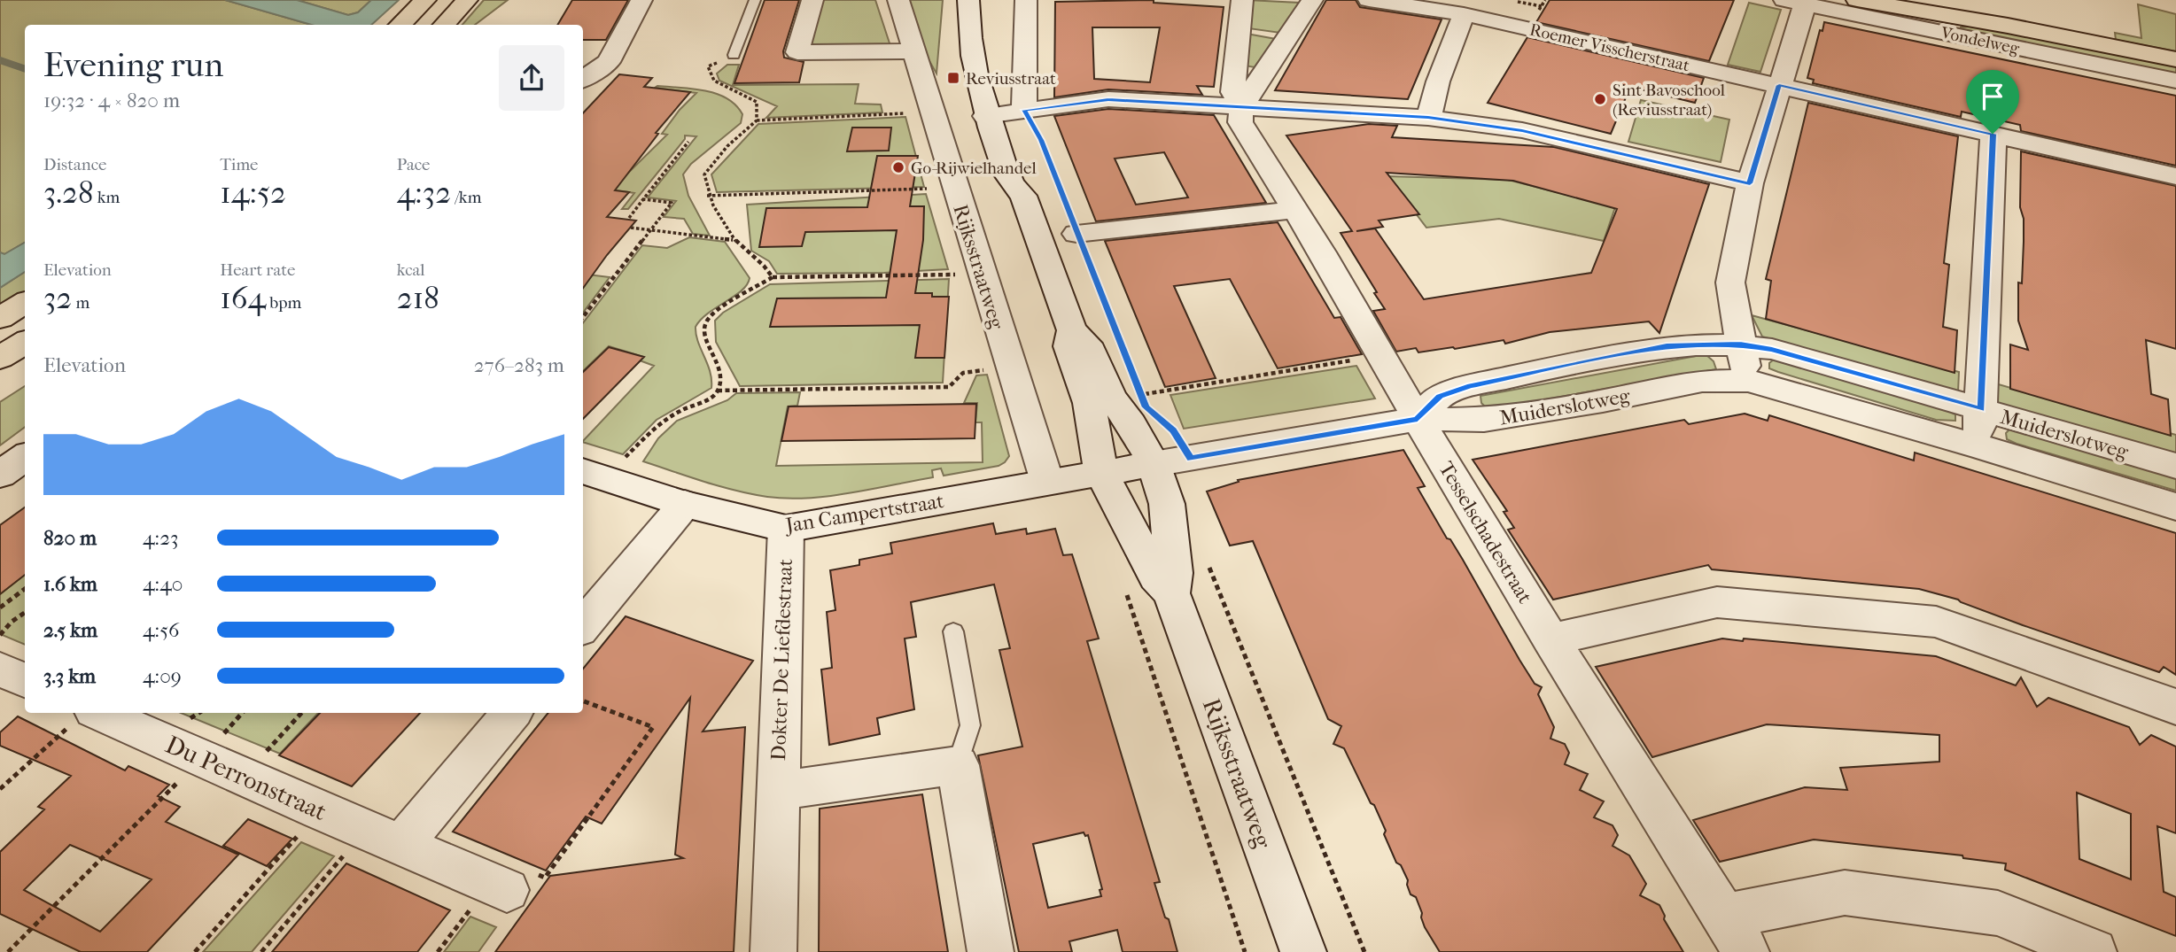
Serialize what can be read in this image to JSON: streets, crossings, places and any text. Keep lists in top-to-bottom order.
{
  "streets": {
    "main road": ["Vondelweg"],
    "street": [
      "Roemer Visscherstraat",
      "Rijksstraatweg",
      "Muiderslotweg",
      "Jan Campertstraat",
      "Tesselschadestraat",
      "Dokter De Liefdestraat",
      "Du Perronstraat"
    ]
  },
  "crossings": [
    ["Rijksstraatweg", "Muiderslotweg"],
    ["Rijksstraatweg", "Jan Campertstraat"],
    ["Muiderslotweg", "Jan Campertstraat"],
    ["Muiderslotweg", "Tesselschadestraat"],
    ["Jan Campertstraat", "Dokter De Liefdestraat"]
  ],
  "places": {
    "transit": ["Reviusstraat"],
    "other": ["Sint Bavoschool (Reviusstraat)", "Go-Rijwielhandel"]
  },
  "page": {
    "heading": ["Evening run", "19:32 · 4 × 820 m"],
    "stats": [
      ["Distance", "3.28 km"],
      ["Time", "14:52"],
      ["Pace", "4:32 /km"],
      ["Elevation", "32 m"],
      ["Heart rate", "164 bpm"],
      ["kcal", "218"]
    ],
    "chart": ["Elevation", "276–283 m"],
    "list": [
      {
        "name": "820 m",
        "note": "4:23"
      },
      {
        "name": "1.6 km",
        "note": "4:40"
      },
      {
        "name": "2.5 km",
        "note": "4:56"
      },
      {
        "name": "3.3 km",
        "note": "4:09"
      }
    ]
  }
}
